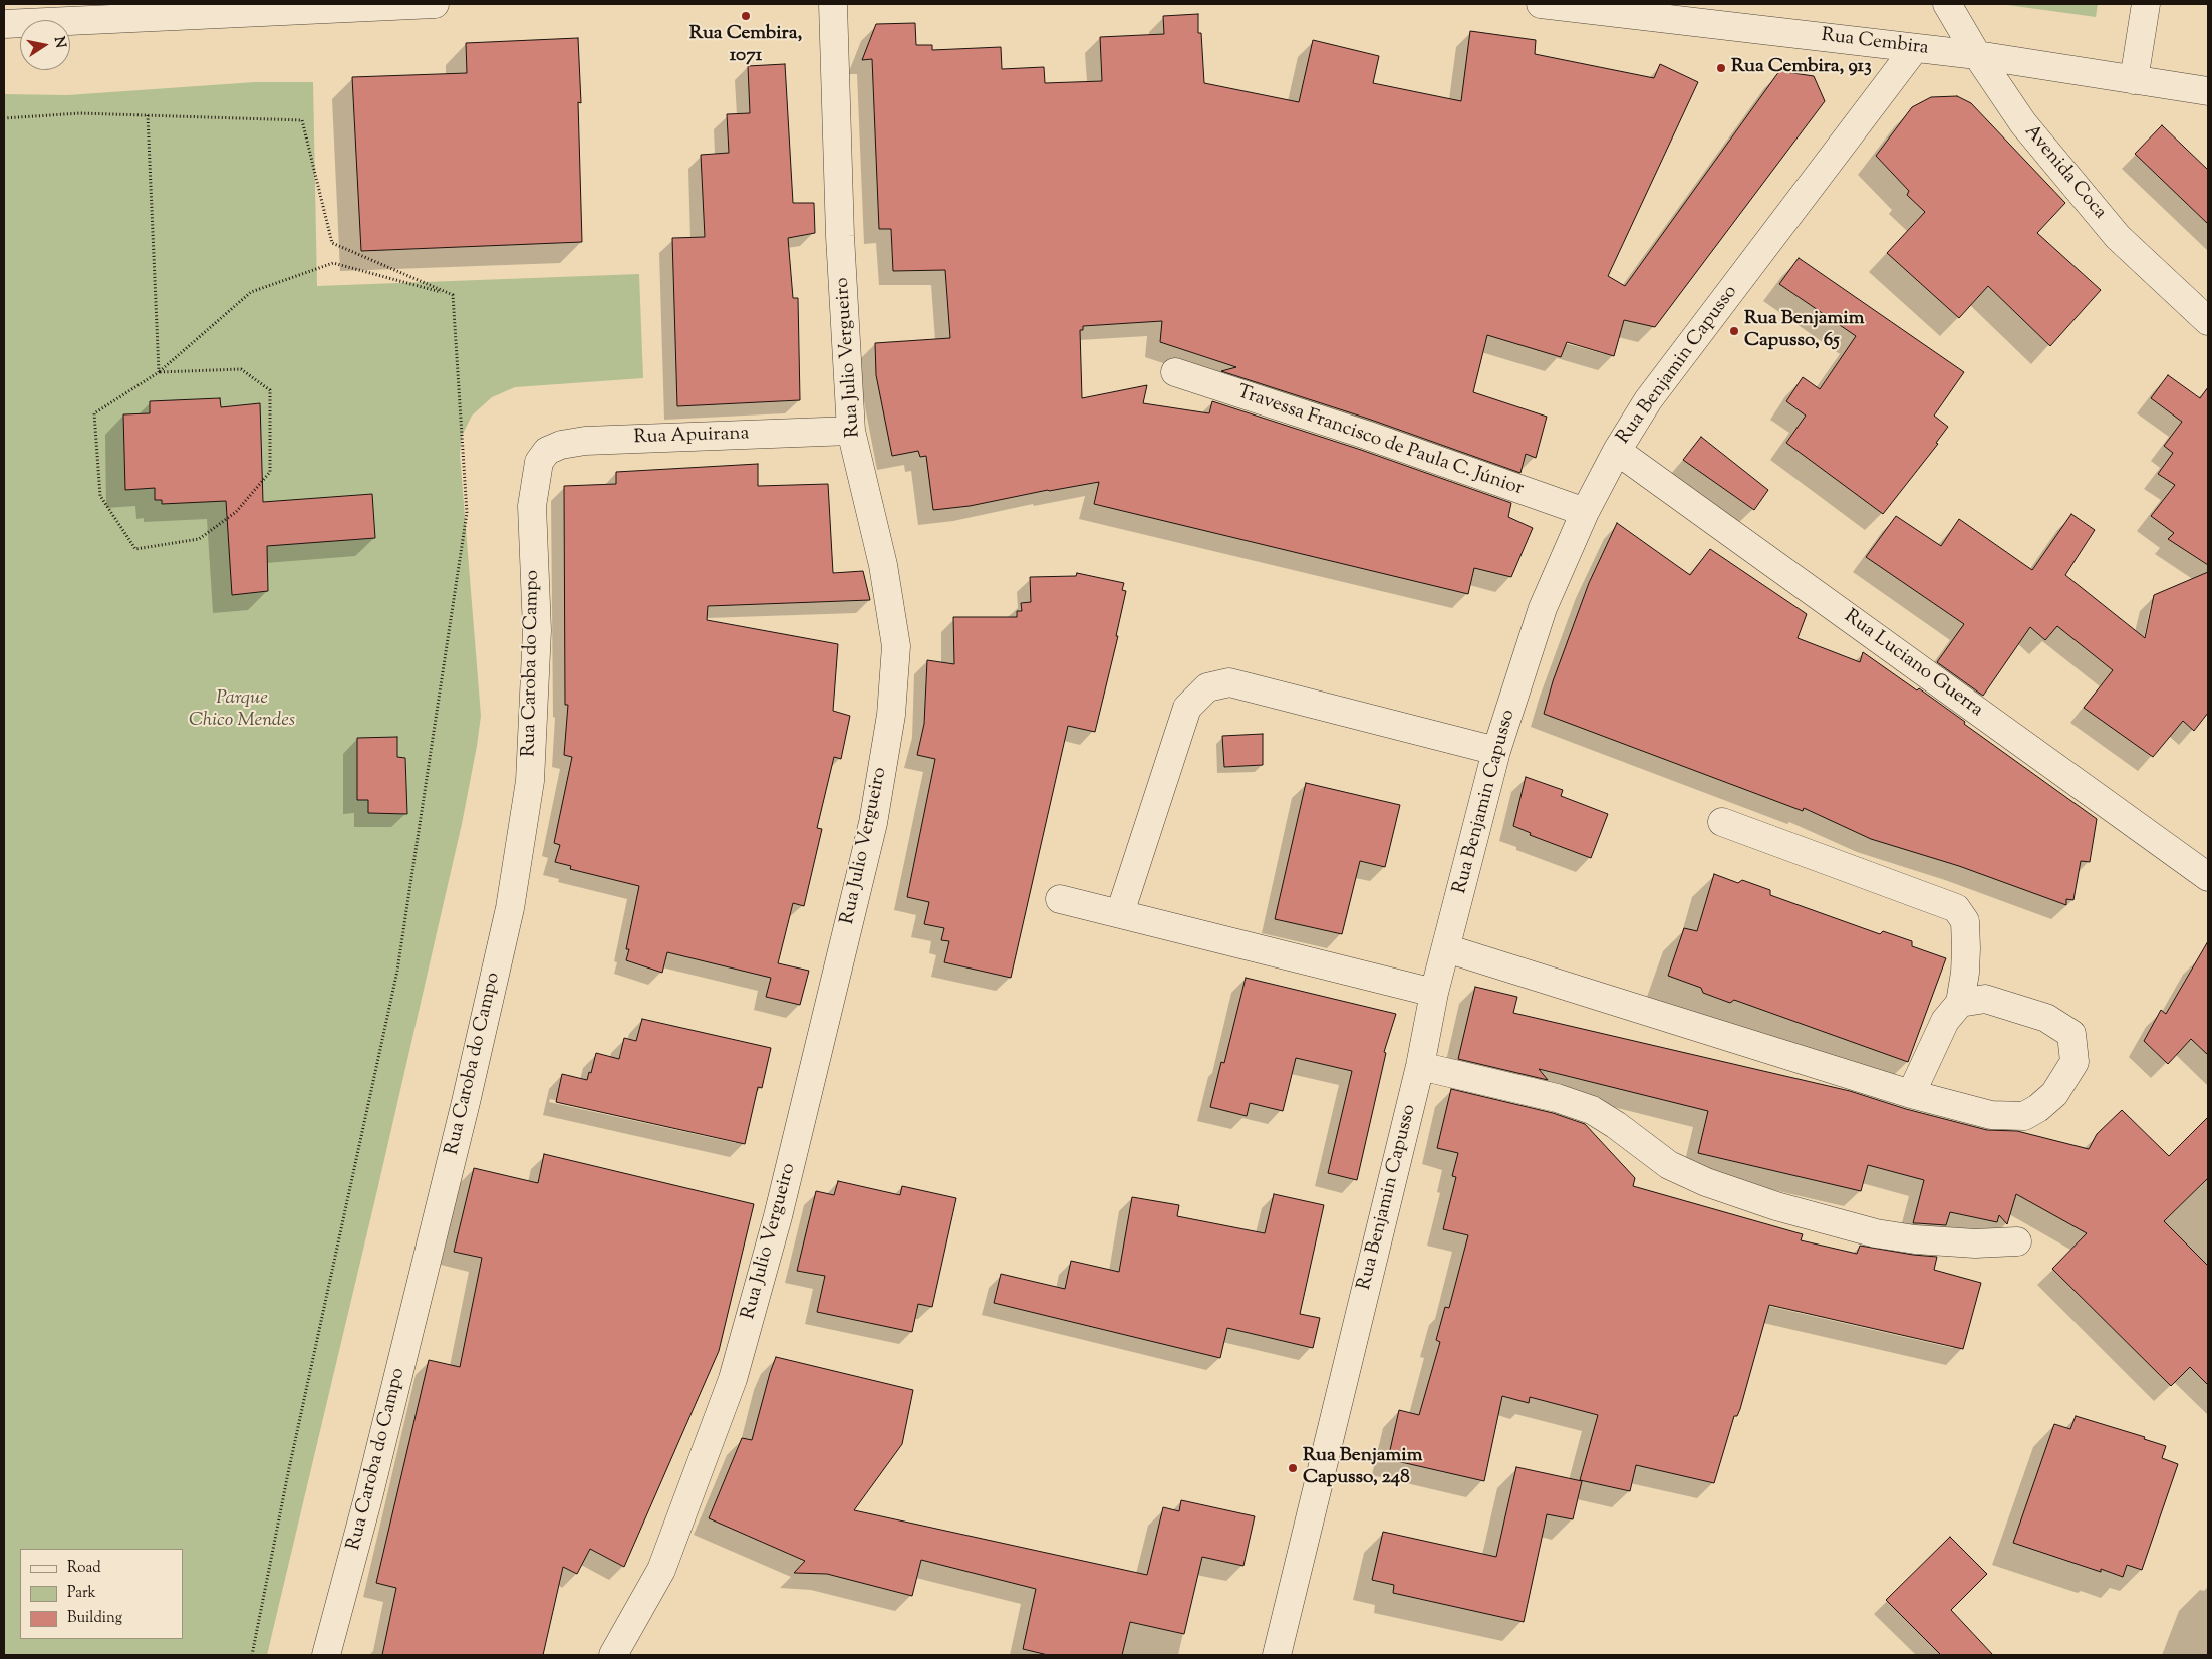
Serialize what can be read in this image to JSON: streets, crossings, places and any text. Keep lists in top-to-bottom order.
{
  "streets": {
    "street": [
      "Rua Cembira",
      "Avenida Coca",
      "Rua Julio Vergueiro",
      "Rua Benjamin Capusso",
      "Rua Apuirana",
      "Travessa Francisco de Paula C. Júnior",
      "Rua Caroba do Campo",
      "Rua Luciano Guerra"
    ]
  },
  "crossings": [
    ["Rua Cembira", "Avenida Coca"],
    ["Rua Cembira", "Rua Benjamin Capusso"],
    ["Rua Julio Vergueiro", "Rua Apuirana"],
    ["Rua Benjamin Capusso", "Travessa Francisco de Paula C. Júnior"],
    ["Rua Benjamin Capusso", "Rua Luciano Guerra"],
    ["Rua Apuirana", "Rua Caroba do Campo"]
  ],
  "parks": ["Parque Chico Mendes"],
  "places": [
    "Rua Cembira, 1071",
    "Rua Cembira, 913",
    "Rua Benjamim Capusso, 65",
    "Rua Benjamim Capusso, 248"
  ],
  "legend": ["Road", "Park", "Building"],
  "north": "right"
}
